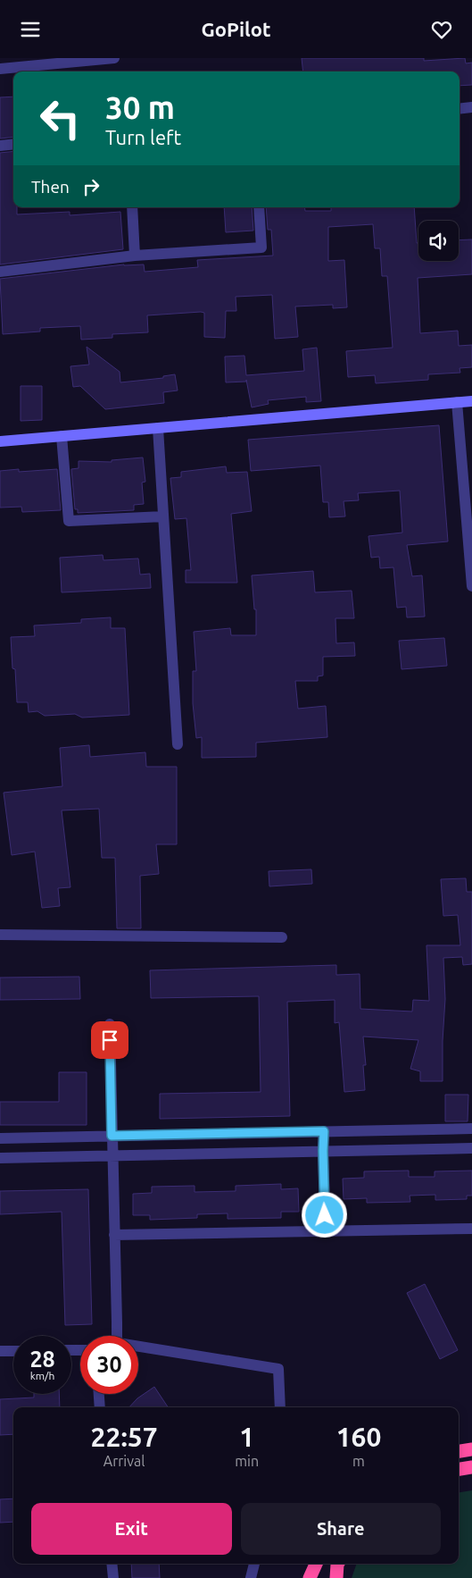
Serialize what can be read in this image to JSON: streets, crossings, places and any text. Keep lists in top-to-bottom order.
{
  "page": {
    "header": "GoPilot",
    "turn": ["30 m", "Turn left"],
    "then": "Then",
    "speed": "28 km/h",
    "limit": "30",
    "eta": [
      "22:57",
      "Arrival",
      "1",
      "min",
      "160",
      "m"
    ],
    "buttons": ["Exit", "Share"]
  }
}
